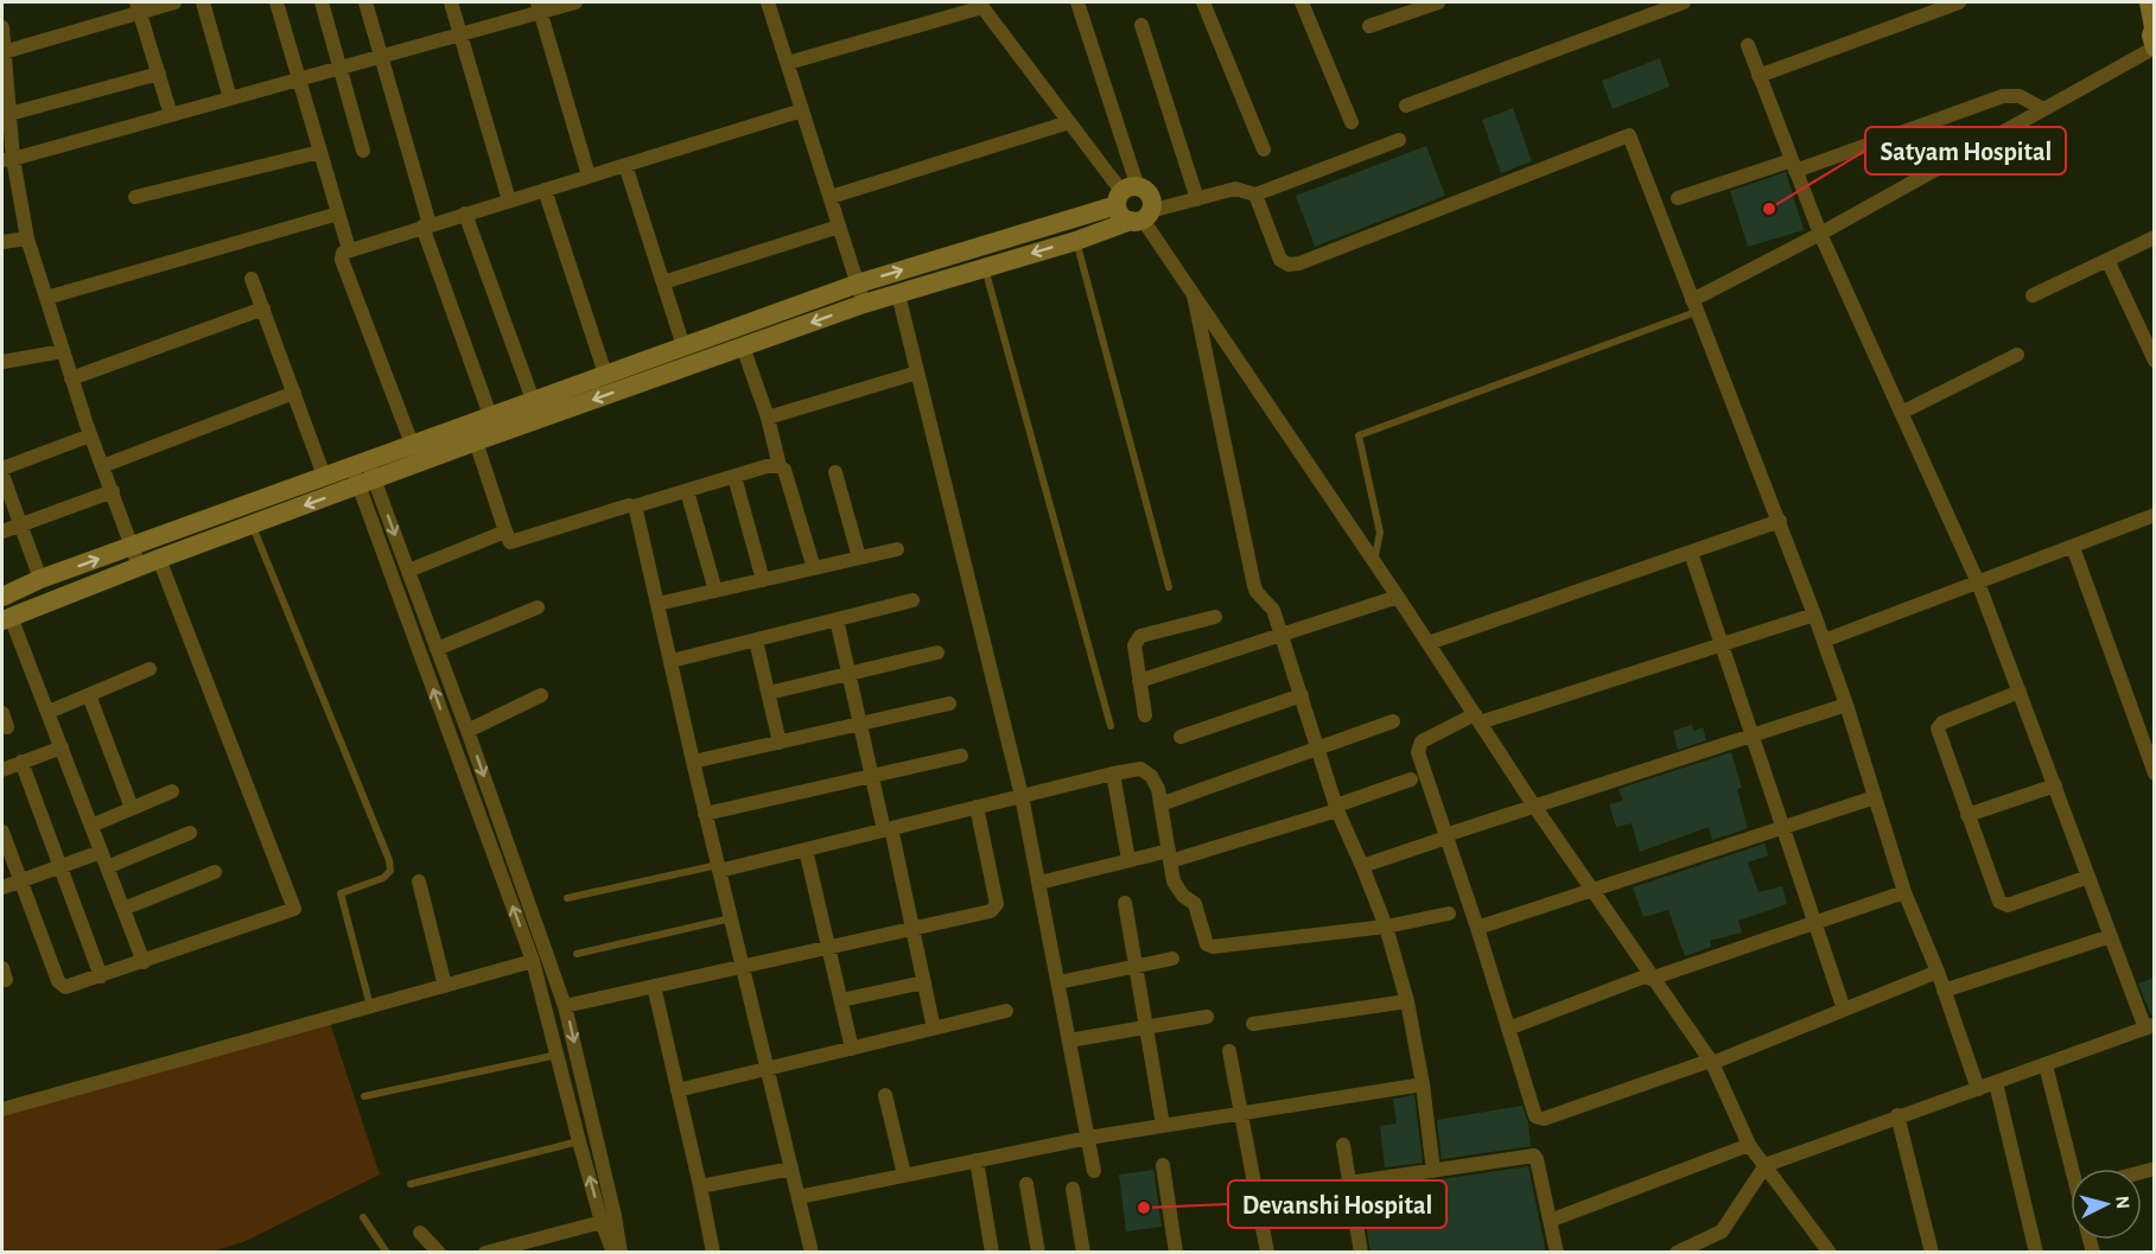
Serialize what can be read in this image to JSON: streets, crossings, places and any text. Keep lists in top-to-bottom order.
{
  "places": ["Satyam Hospital", "Devanshi Hospital"],
  "north": "right"
}
